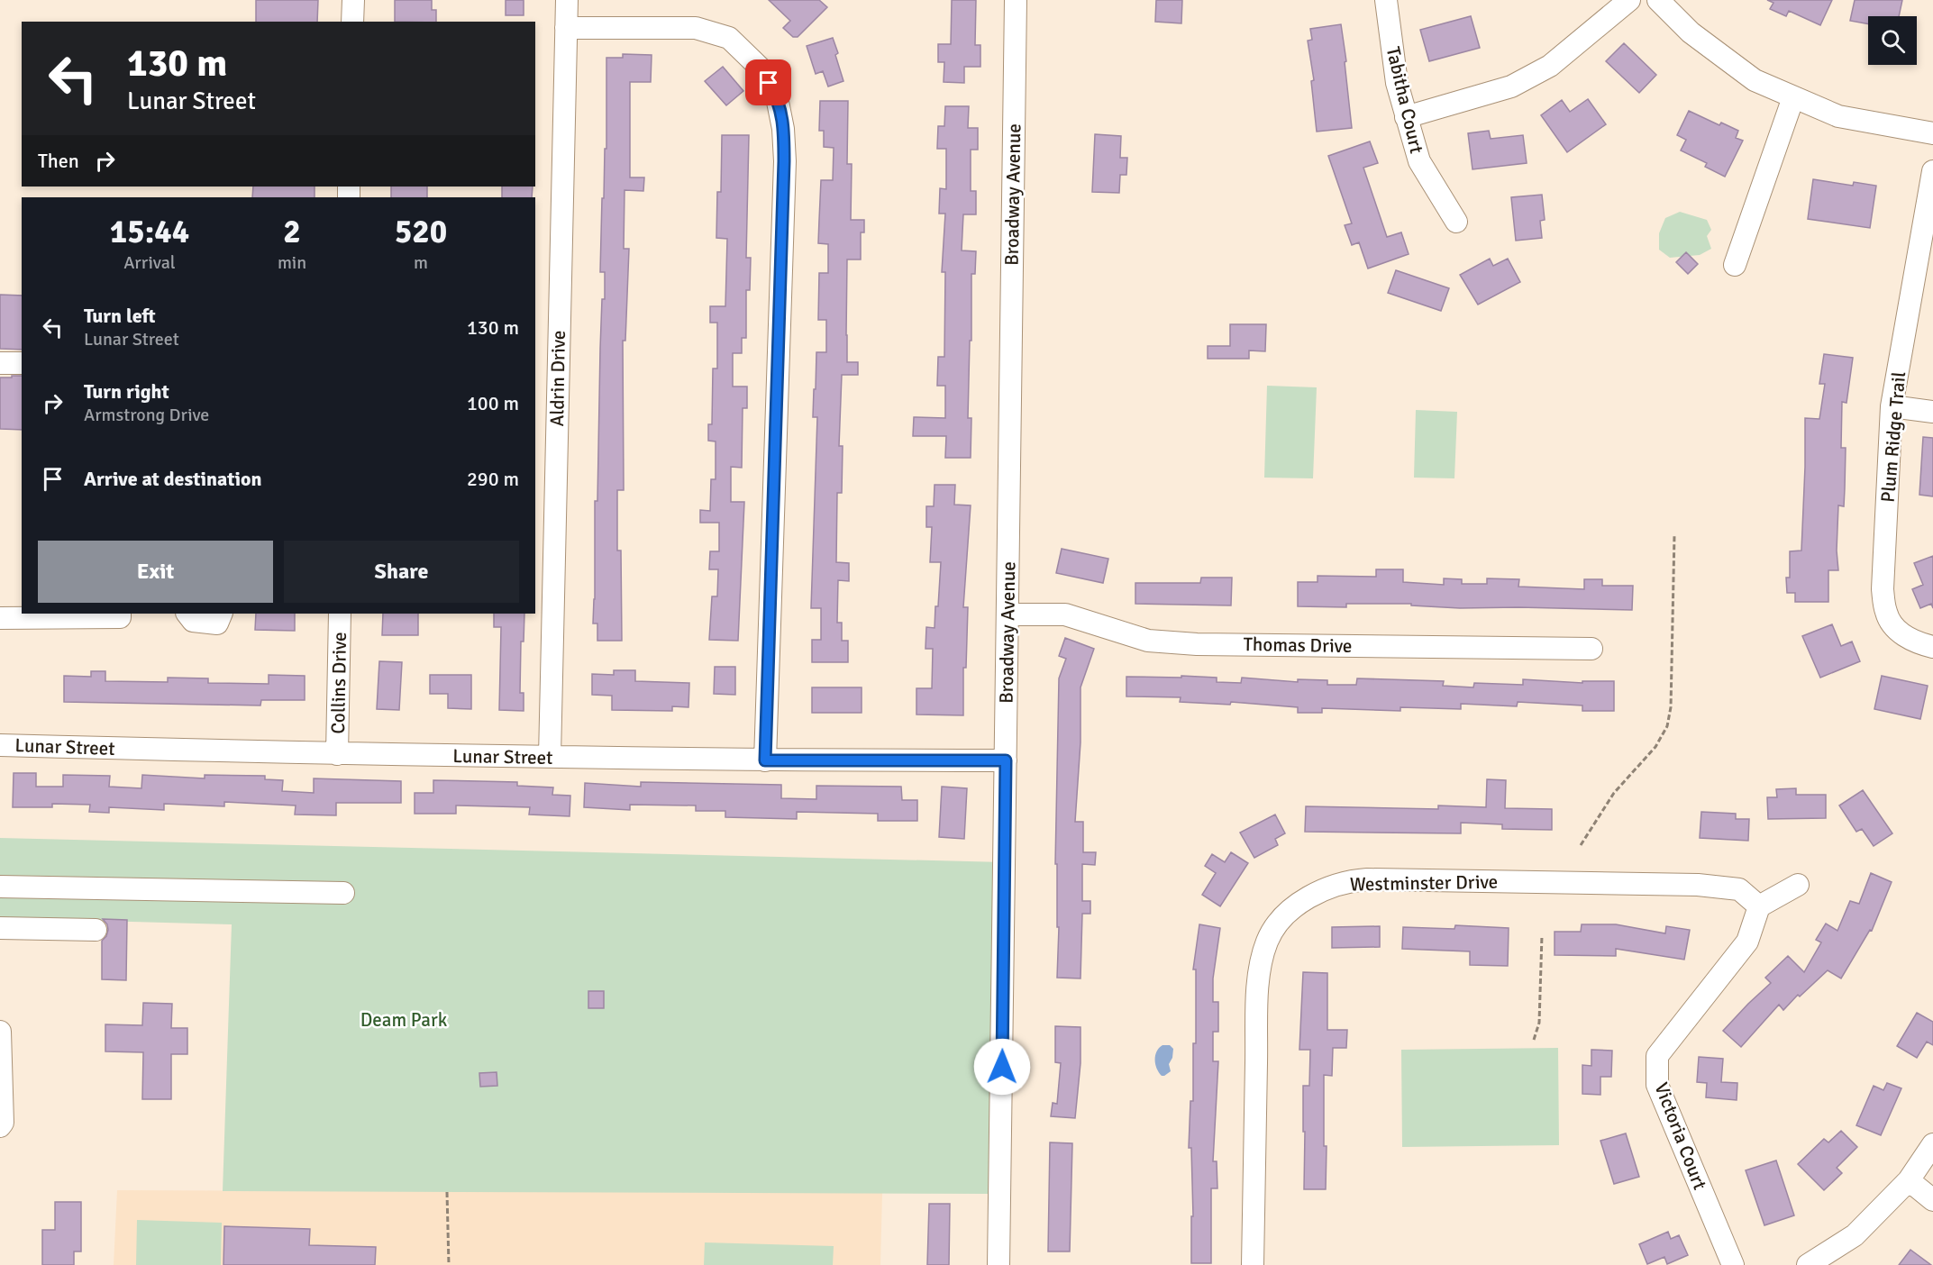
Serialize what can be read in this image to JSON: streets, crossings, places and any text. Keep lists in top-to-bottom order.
{
  "streets": {
    "street": [
      "Tabitha Court",
      "Broadway Avenue",
      "Aldrin Drive",
      "Plum Ridge Trail",
      "Thomas Drive",
      "Collins Drive",
      "Lunar Street",
      "Westminster Drive",
      "Victoria Court"
    ]
  },
  "crossings": [
    ["Broadway Avenue", "Thomas Drive"],
    ["Broadway Avenue", "Lunar Street"],
    ["Aldrin Drive", "Lunar Street"],
    ["Collins Drive", "Lunar Street"],
    ["Westminster Drive", "Victoria Court"]
  ],
  "parks": ["Deam Park"],
  "page": {
    "turn": ["130 m", "Lunar Street"],
    "then": "Then",
    "eta": [
      "15:44",
      "Arrival",
      "2",
      "min",
      "520",
      "m"
    ],
    "list": [
      {
        "name": "Turn left",
        "note": "Lunar Street",
        "value": "130 m"
      },
      {
        "name": "Turn right",
        "note": "Armstrong Drive",
        "value": "100 m"
      },
      {
        "name": "Arrive at destination",
        "value": "290 m"
      }
    ],
    "buttons": ["Exit", "Share"]
  }
}
